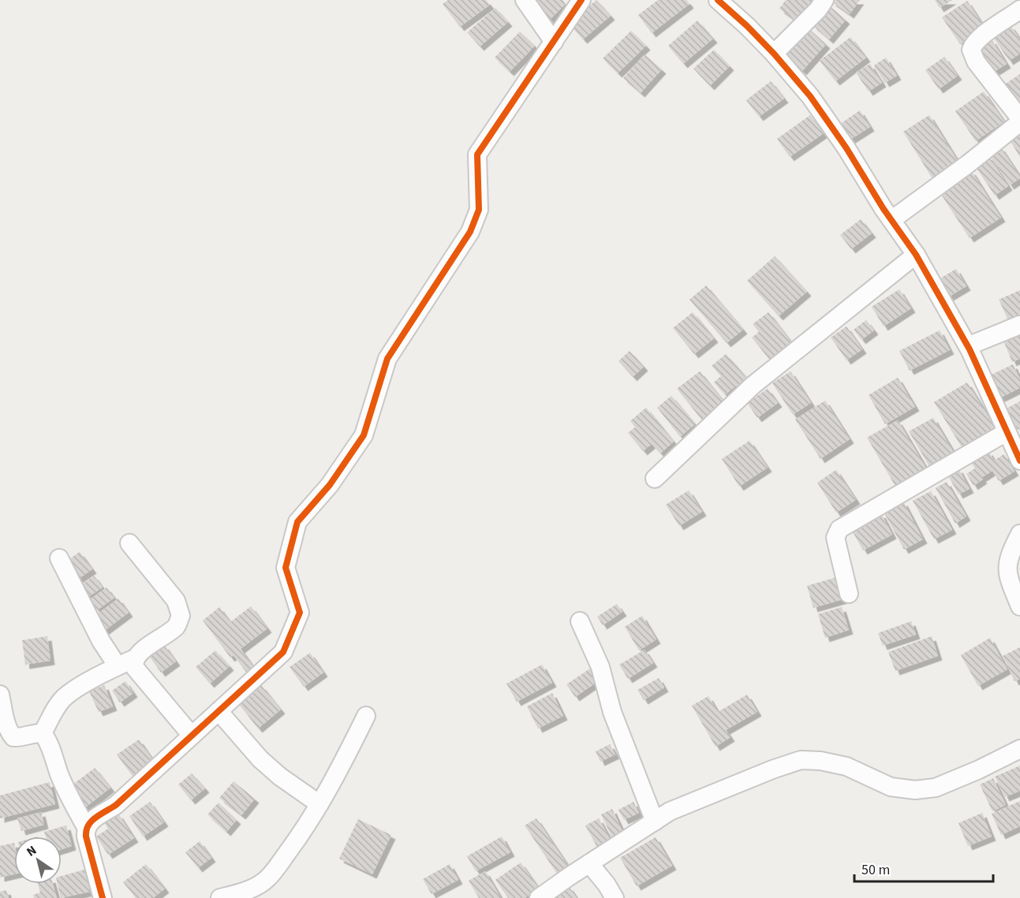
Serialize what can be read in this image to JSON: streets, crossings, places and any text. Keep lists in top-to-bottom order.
{
  "scale_bar": "50 m",
  "north": "top left"
}
